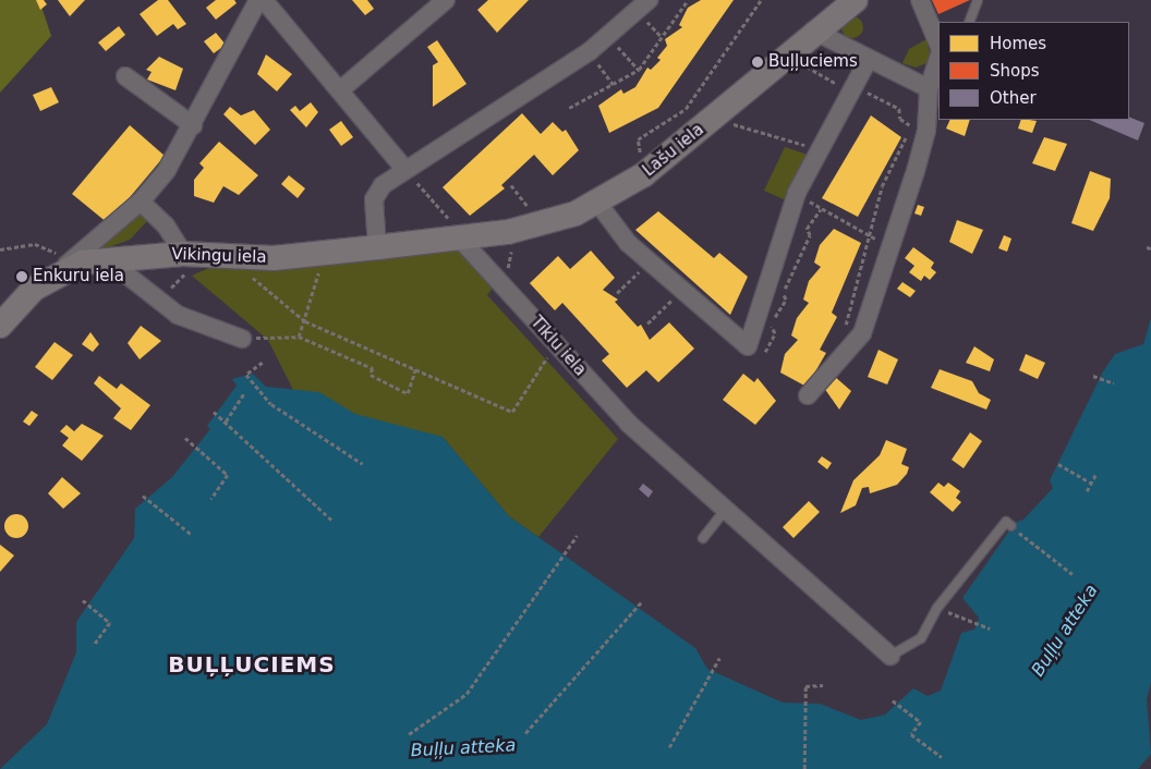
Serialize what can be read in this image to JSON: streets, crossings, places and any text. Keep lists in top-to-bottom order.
{
  "streets": {
    "street": ["Lašu iela", "Vikingu iela", "Tīklu iela"]
  },
  "crossings": [
    ["Lašu iela", "Vikingu iela"],
    ["Lašu iela", "Tīklu iela"],
    ["Vikingu iela", "Tīklu iela"]
  ],
  "districts": ["BUĻĻUCIEMS"],
  "water": ["Buļļu atteka"],
  "places": ["Buļļuciems", "Enkuru iela"],
  "legend": ["Homes", "Shops", "Other"]
}
